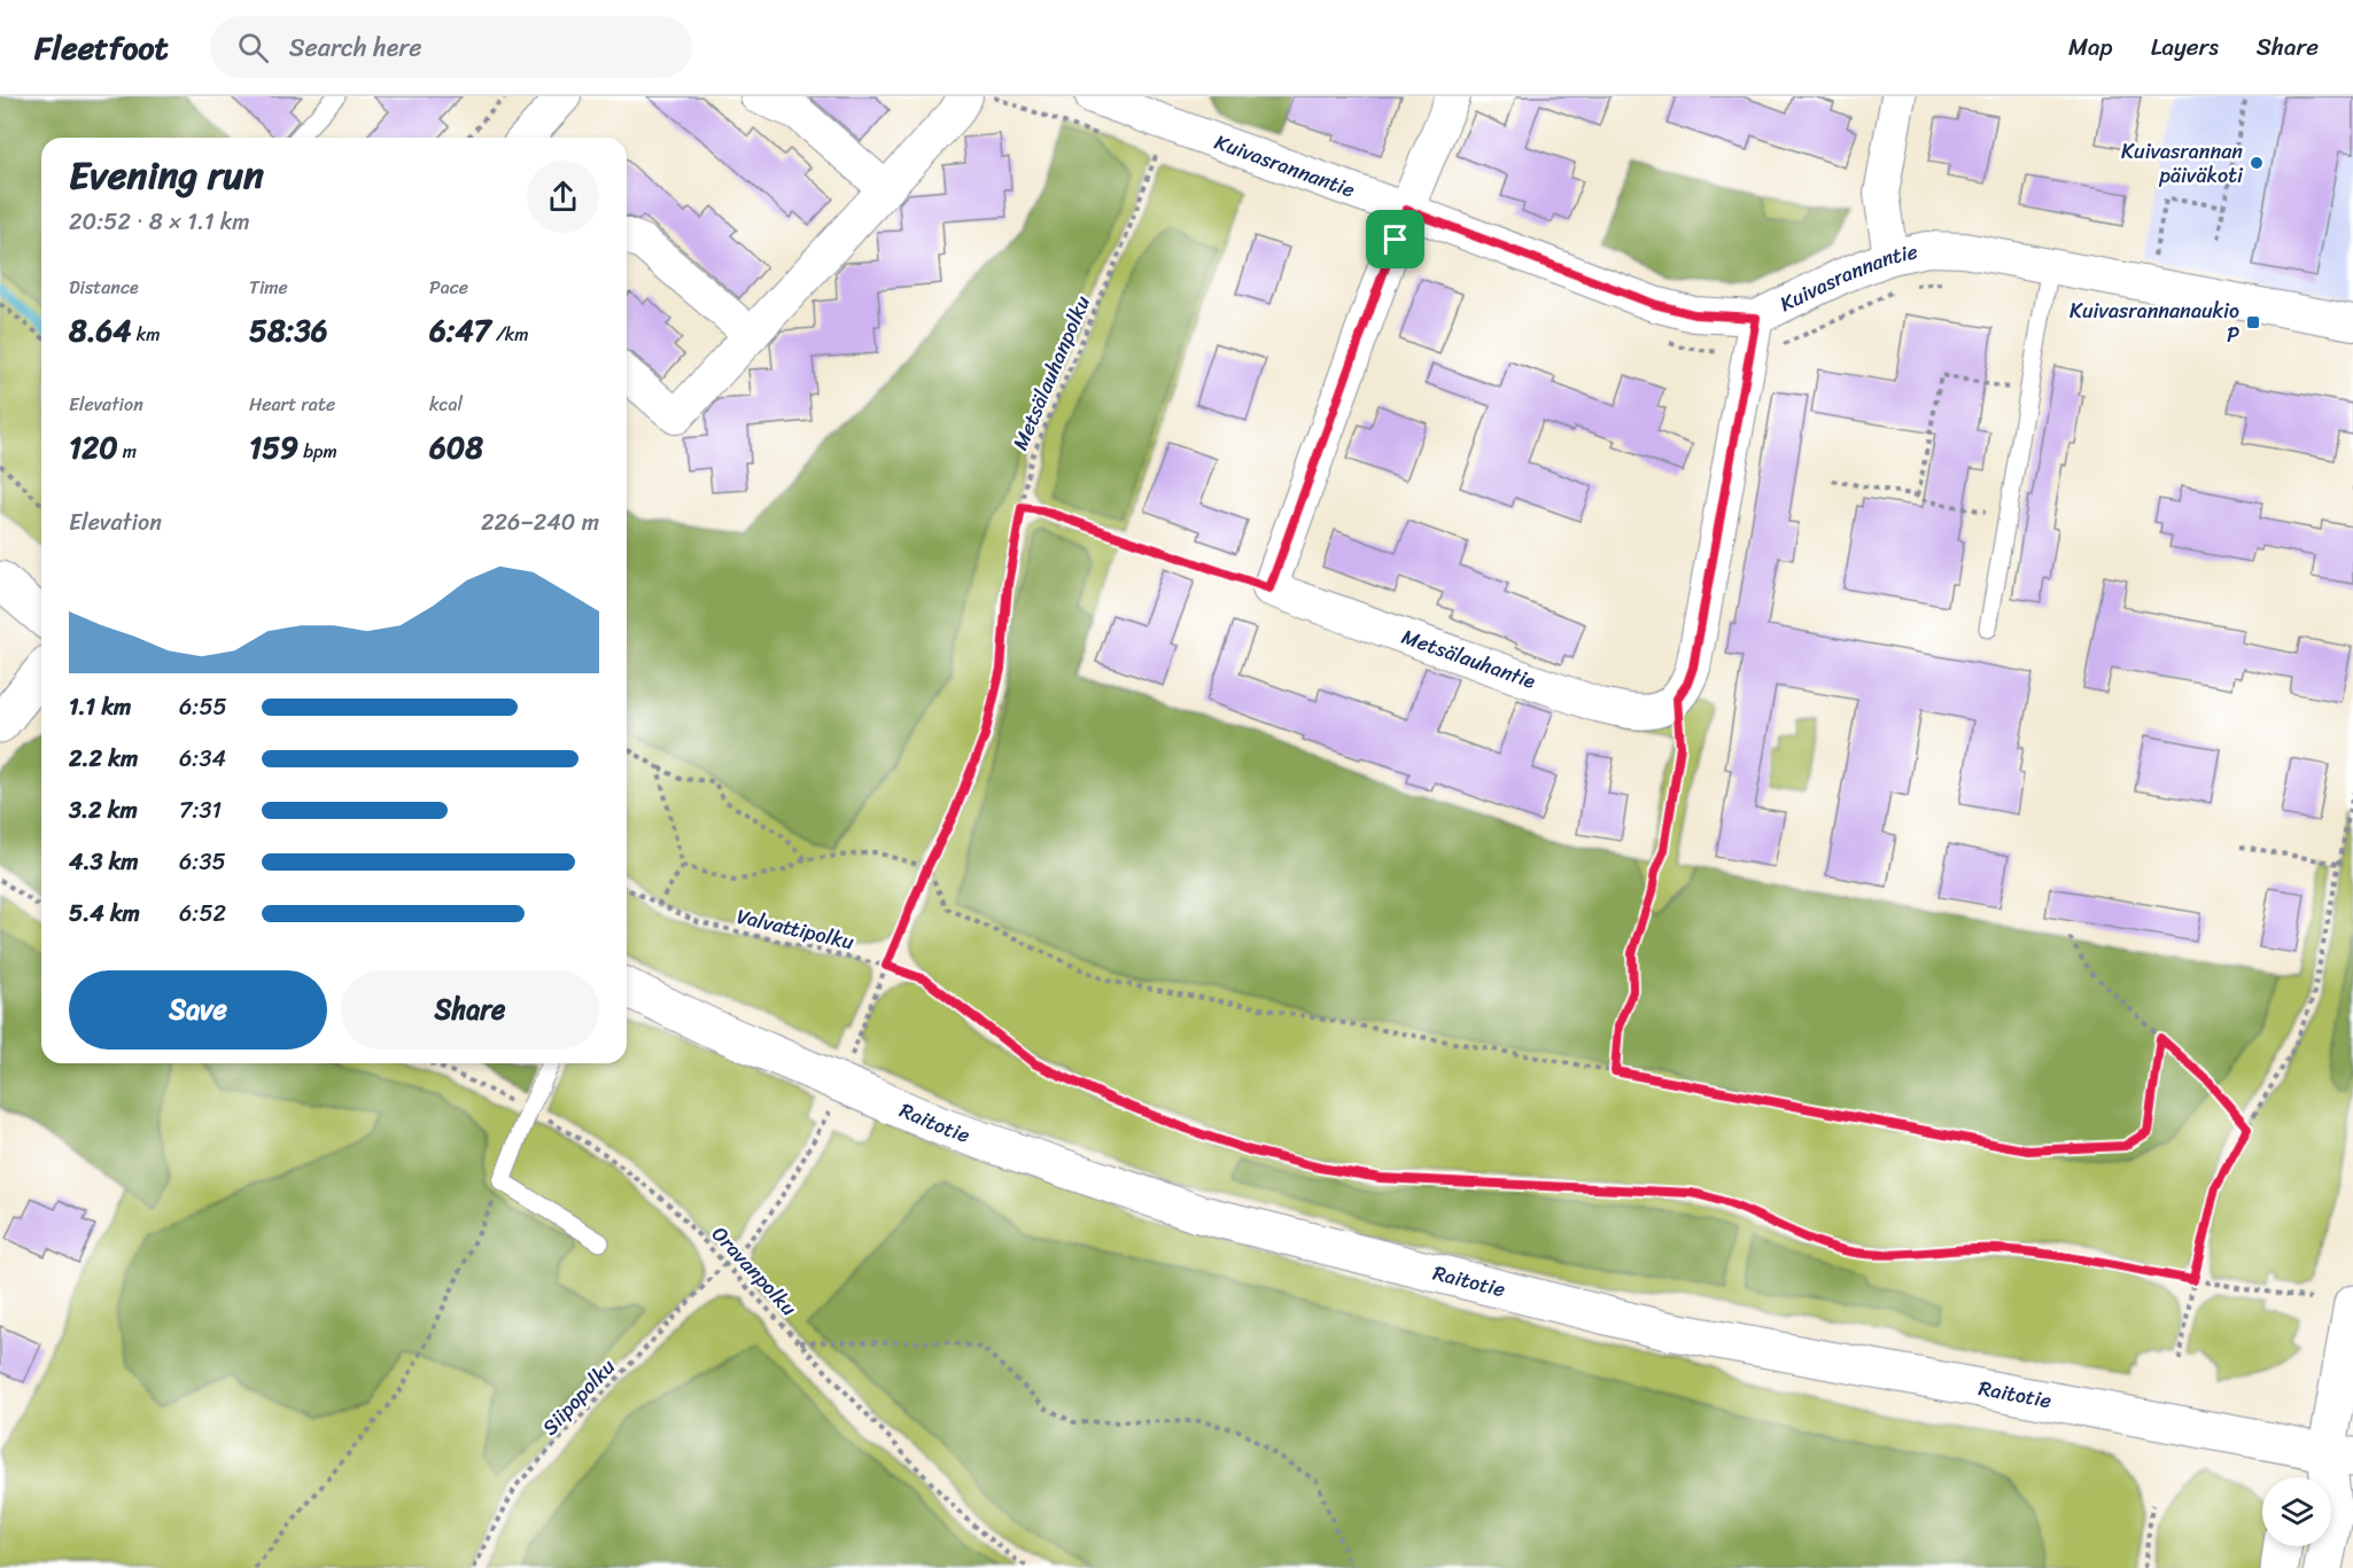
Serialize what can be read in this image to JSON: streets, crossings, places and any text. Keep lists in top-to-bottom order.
{
  "streets": {
    "main road": ["Raitotie"],
    "street": ["Kuivasrannantie", "Metsälauhantie"],
    "path": [
      "Metsälauhanpolku",
      "Valvattipolku",
      "Oravanpolku",
      "Siipopolku"
    ]
  },
  "crossings": [
    ["Kuivasrannantie", "Metsälauhanpolku"],
    ["Metsälauhanpolku", "Valvattipolku"],
    ["Oravanpolku", "Siipopolku"]
  ],
  "places": {
    "other": ["Kuivasrannan päiväkoti"],
    "transit": ["Kuivasrannanaukio P"]
  },
  "page": {
    "header": "Fleetfoot",
    "search": "Search here",
    "nav": ["Map", "Layers", "Share"],
    "heading": ["Evening run", "20:52 · 8 × 1.1 km"],
    "stats": [
      ["Distance", "8.64 km"],
      ["Time", "58:36"],
      ["Pace", "6:47 /km"],
      ["Elevation", "120 m"],
      ["Heart rate", "159 bpm"],
      ["kcal", "608"]
    ],
    "chart": ["Elevation", "226–240 m"],
    "list": [
      {
        "name": "1.1 km",
        "note": "6:55"
      },
      {
        "name": "2.2 km",
        "note": "6:34"
      },
      {
        "name": "3.2 km",
        "note": "7:31"
      },
      {
        "name": "4.3 km",
        "note": "6:35"
      },
      {
        "name": "5.4 km",
        "note": "6:52"
      }
    ],
    "buttons": ["Save", "Share"]
  }
}
